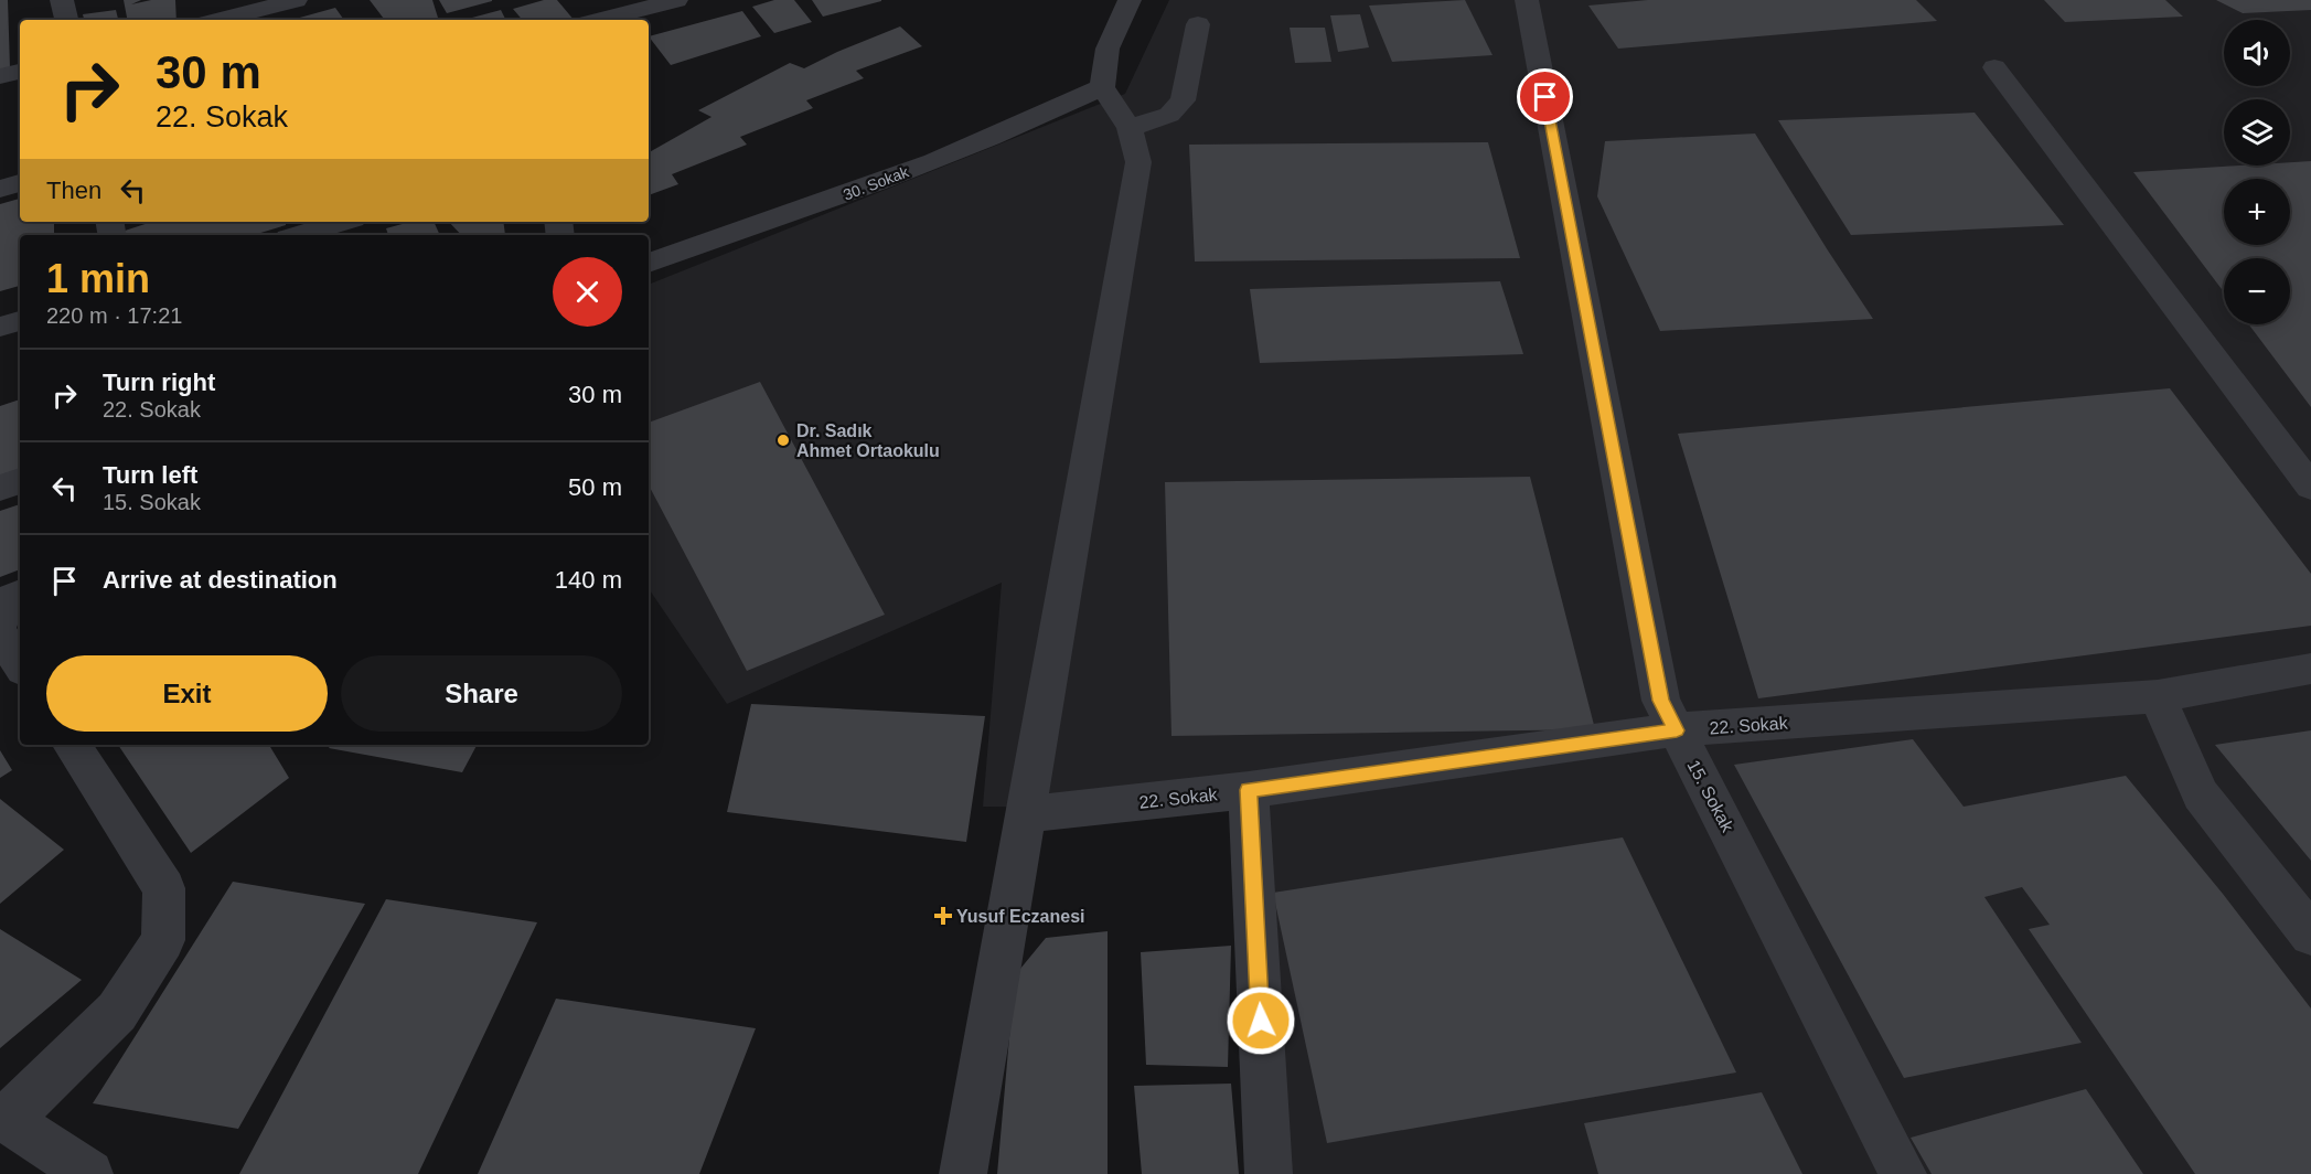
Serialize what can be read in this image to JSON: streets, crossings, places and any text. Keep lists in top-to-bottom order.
{
  "streets": {
    "street": ["30. Sokak", "22. Sokak", "15. Sokak"]
  },
  "crossings": [
    ["22. Sokak", "15. Sokak"]
  ],
  "places": {
    "other": ["Dr. Sadık Ahmet Ortaokulu"],
    "health": ["Yusuf Eczanesi"]
  },
  "page": {
    "map_buttons": ["+", "−"],
    "turn": ["30 m", "22. Sokak"],
    "then": "Then",
    "heading": ["1 min", "220 m · 17:21"],
    "list": [
      {
        "name": "Turn right",
        "note": "22. Sokak",
        "value": "30 m"
      },
      {
        "name": "Turn left",
        "note": "15. Sokak",
        "value": "50 m"
      },
      {
        "name": "Arrive at destination",
        "value": "140 m"
      }
    ],
    "buttons": ["Exit", "Share"]
  }
}
